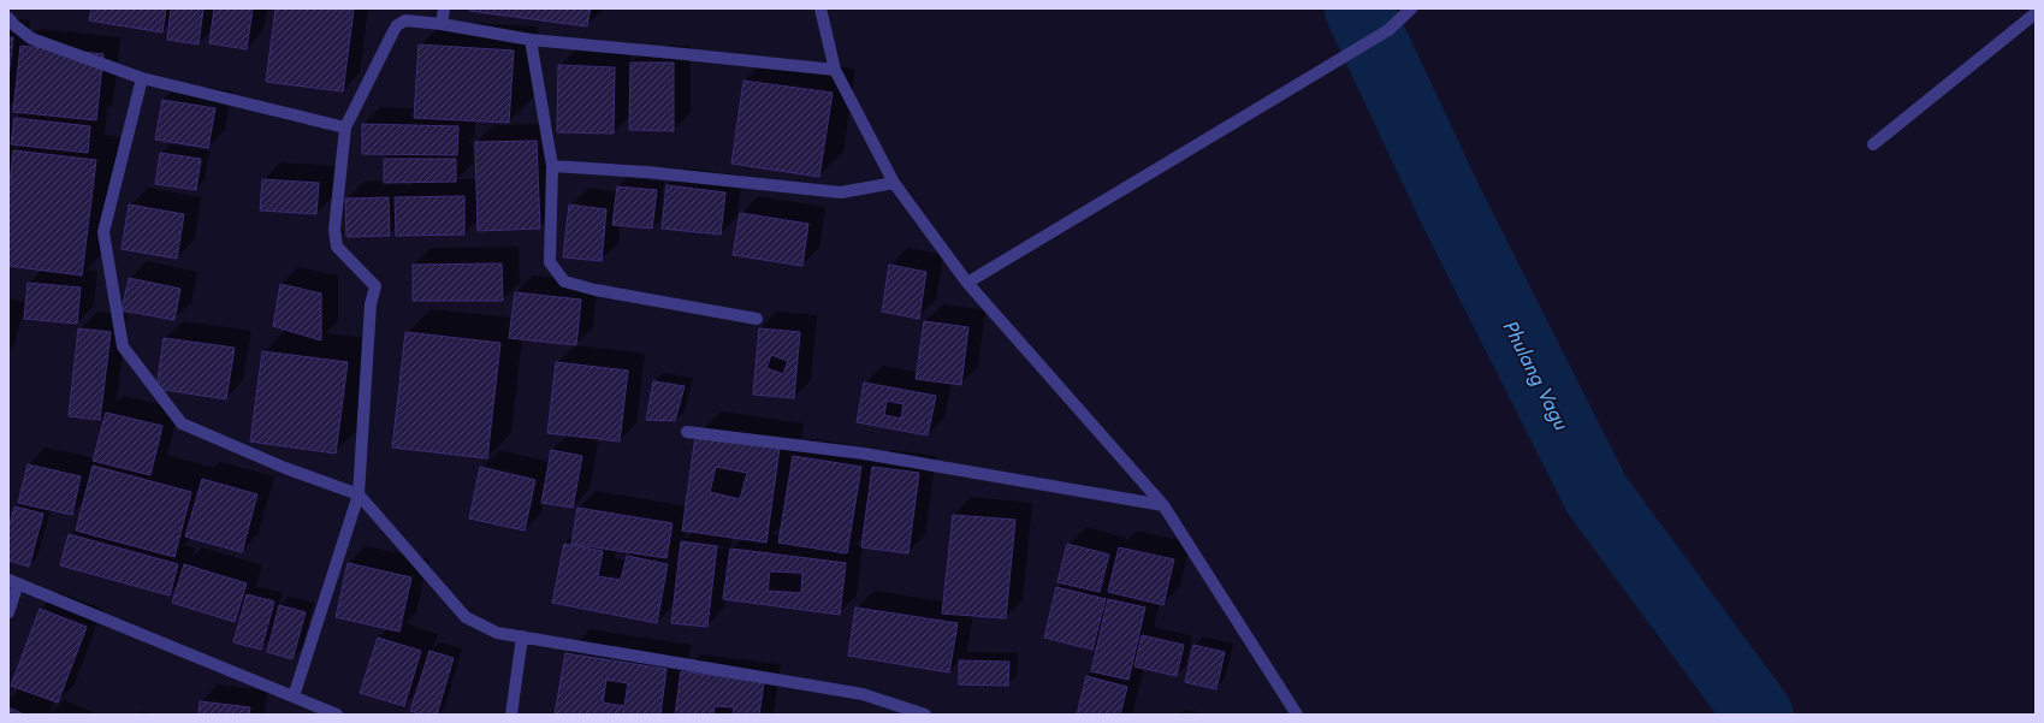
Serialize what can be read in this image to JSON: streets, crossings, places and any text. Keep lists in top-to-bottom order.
{
  "water": ["Phulang Vagu"]
}
